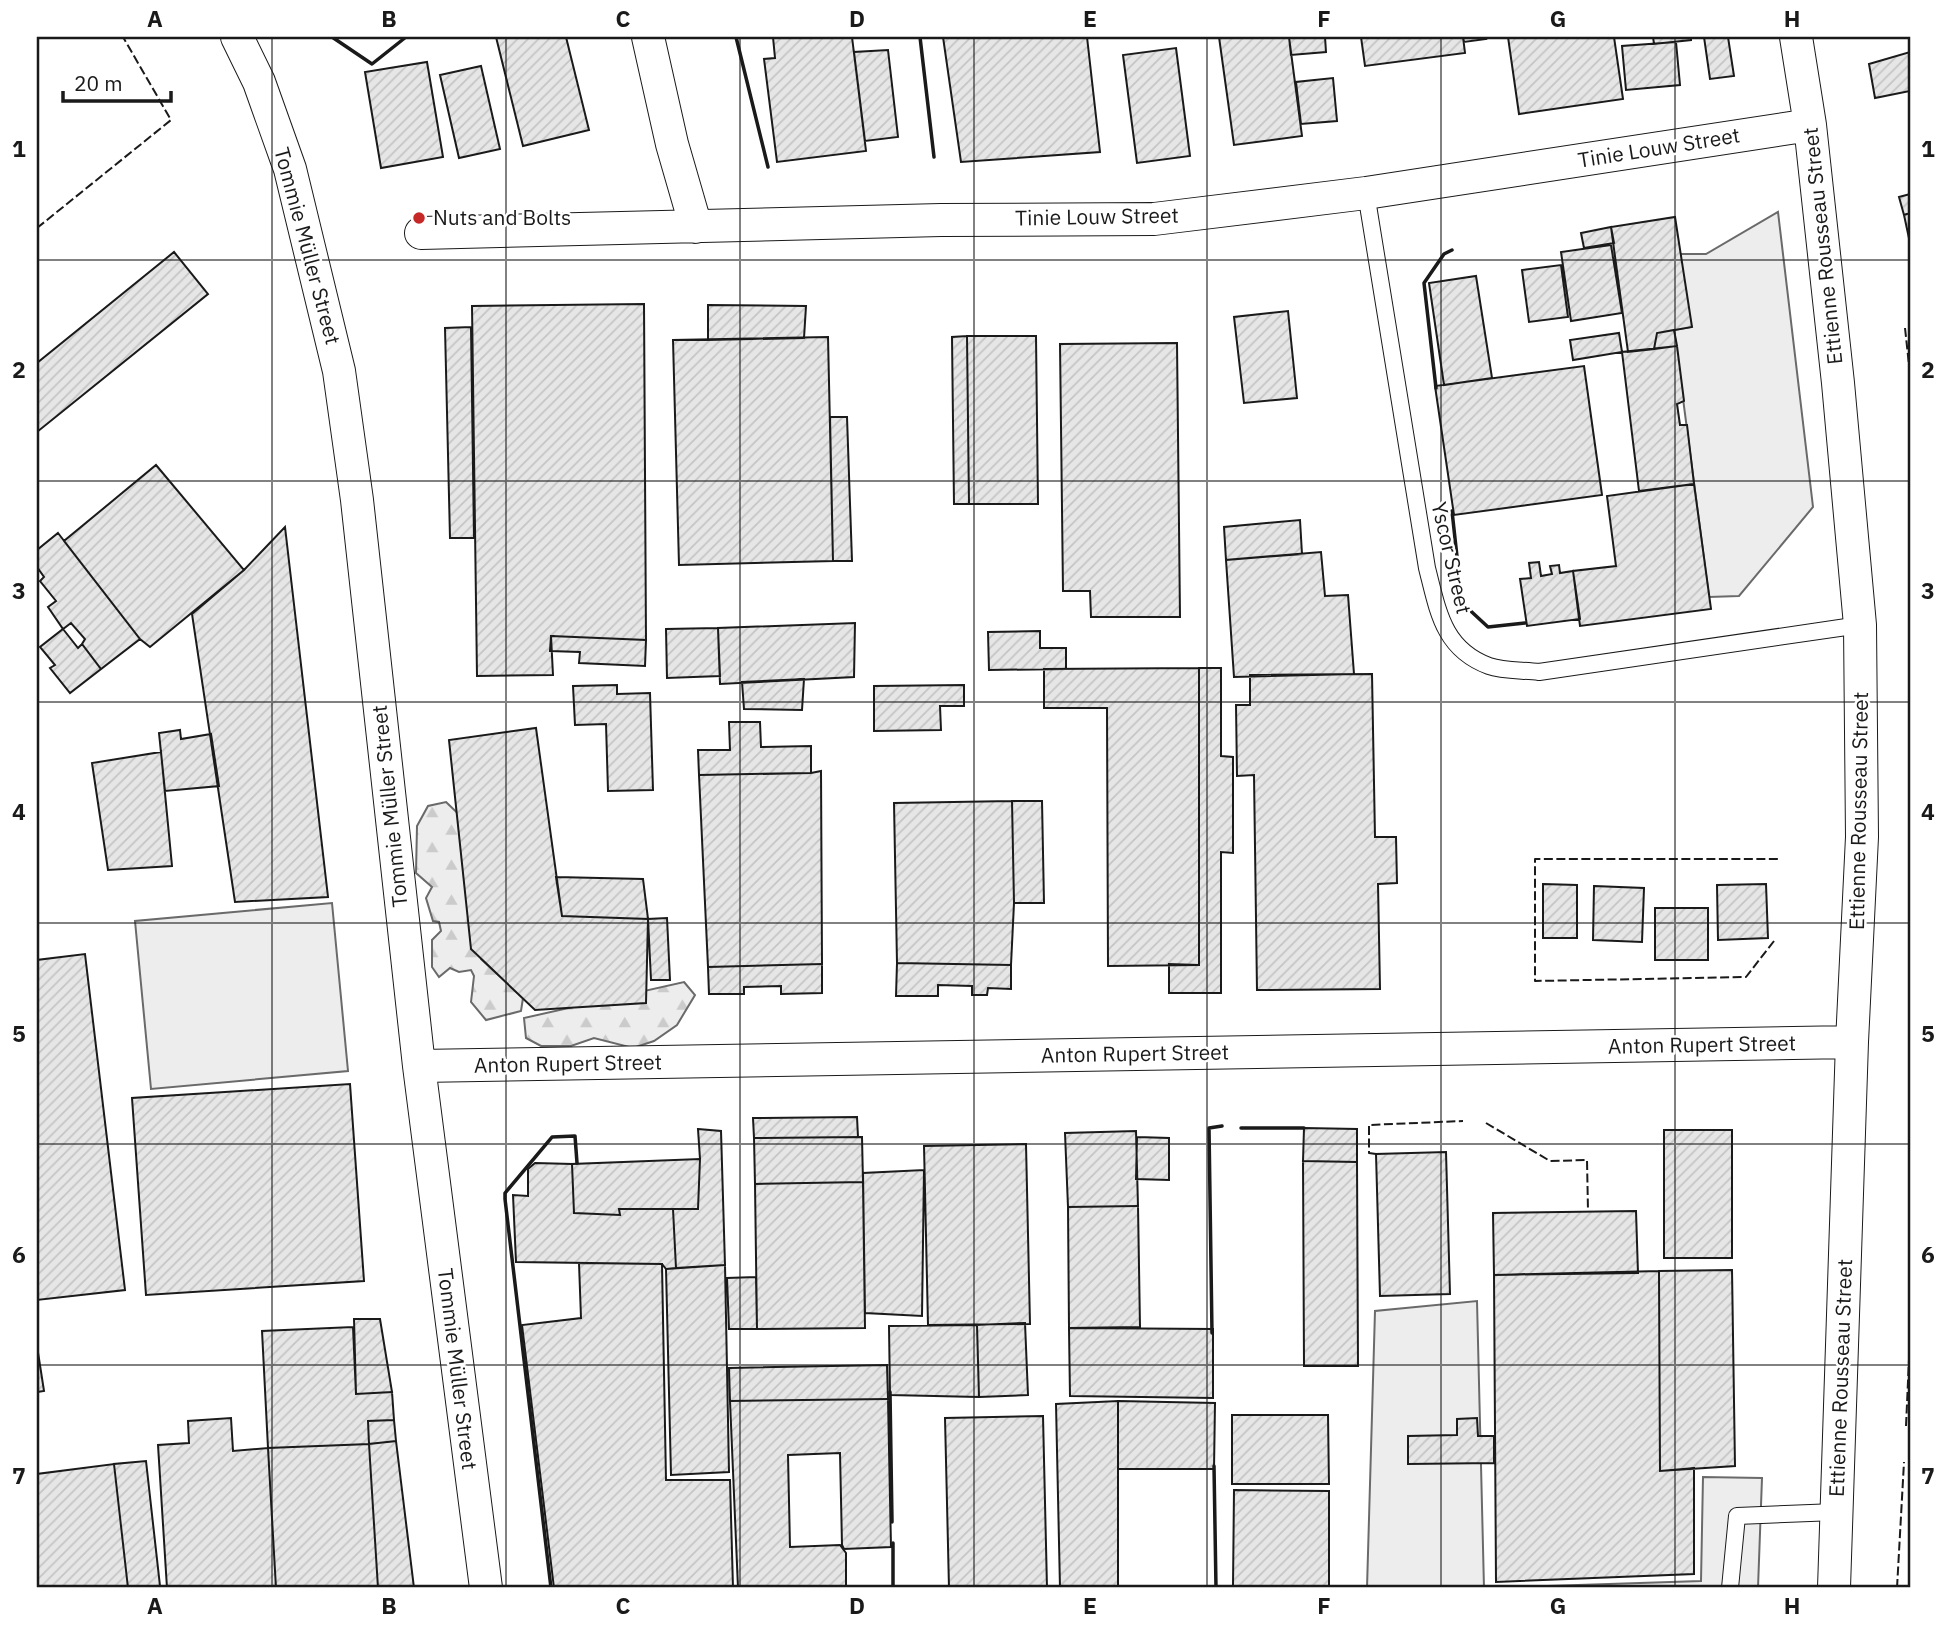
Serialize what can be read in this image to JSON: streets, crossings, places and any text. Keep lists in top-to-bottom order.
{
  "streets": {
    "street": [
      "Tinie Louw Street",
      "Tommie Müller Street",
      "Ettienne Rousseau Street",
      "Anton Rupert Street"
    ],
    "lane": ["Yscor Street"]
  },
  "crossings": [
    ["Tinie Louw Street", "Ettienne Rousseau Street"],
    ["Tinie Louw Street", "Yscor Street"],
    ["Tommie Müller Street", "Anton Rupert Street"],
    ["Ettienne Rousseau Street", "Yscor Street"],
    ["Ettienne Rousseau Street", "Anton Rupert Street"]
  ],
  "places": ["Nuts and Bolts"],
  "scale_bar": "20 m",
  "grid": {
    "columns": [
      "A",
      "B",
      "C",
      "D",
      "E",
      "F",
      "G",
      "H"
    ],
    "rows": [
      "1",
      "2",
      "3",
      "4",
      "5",
      "6",
      "7"
    ]
  }
}
